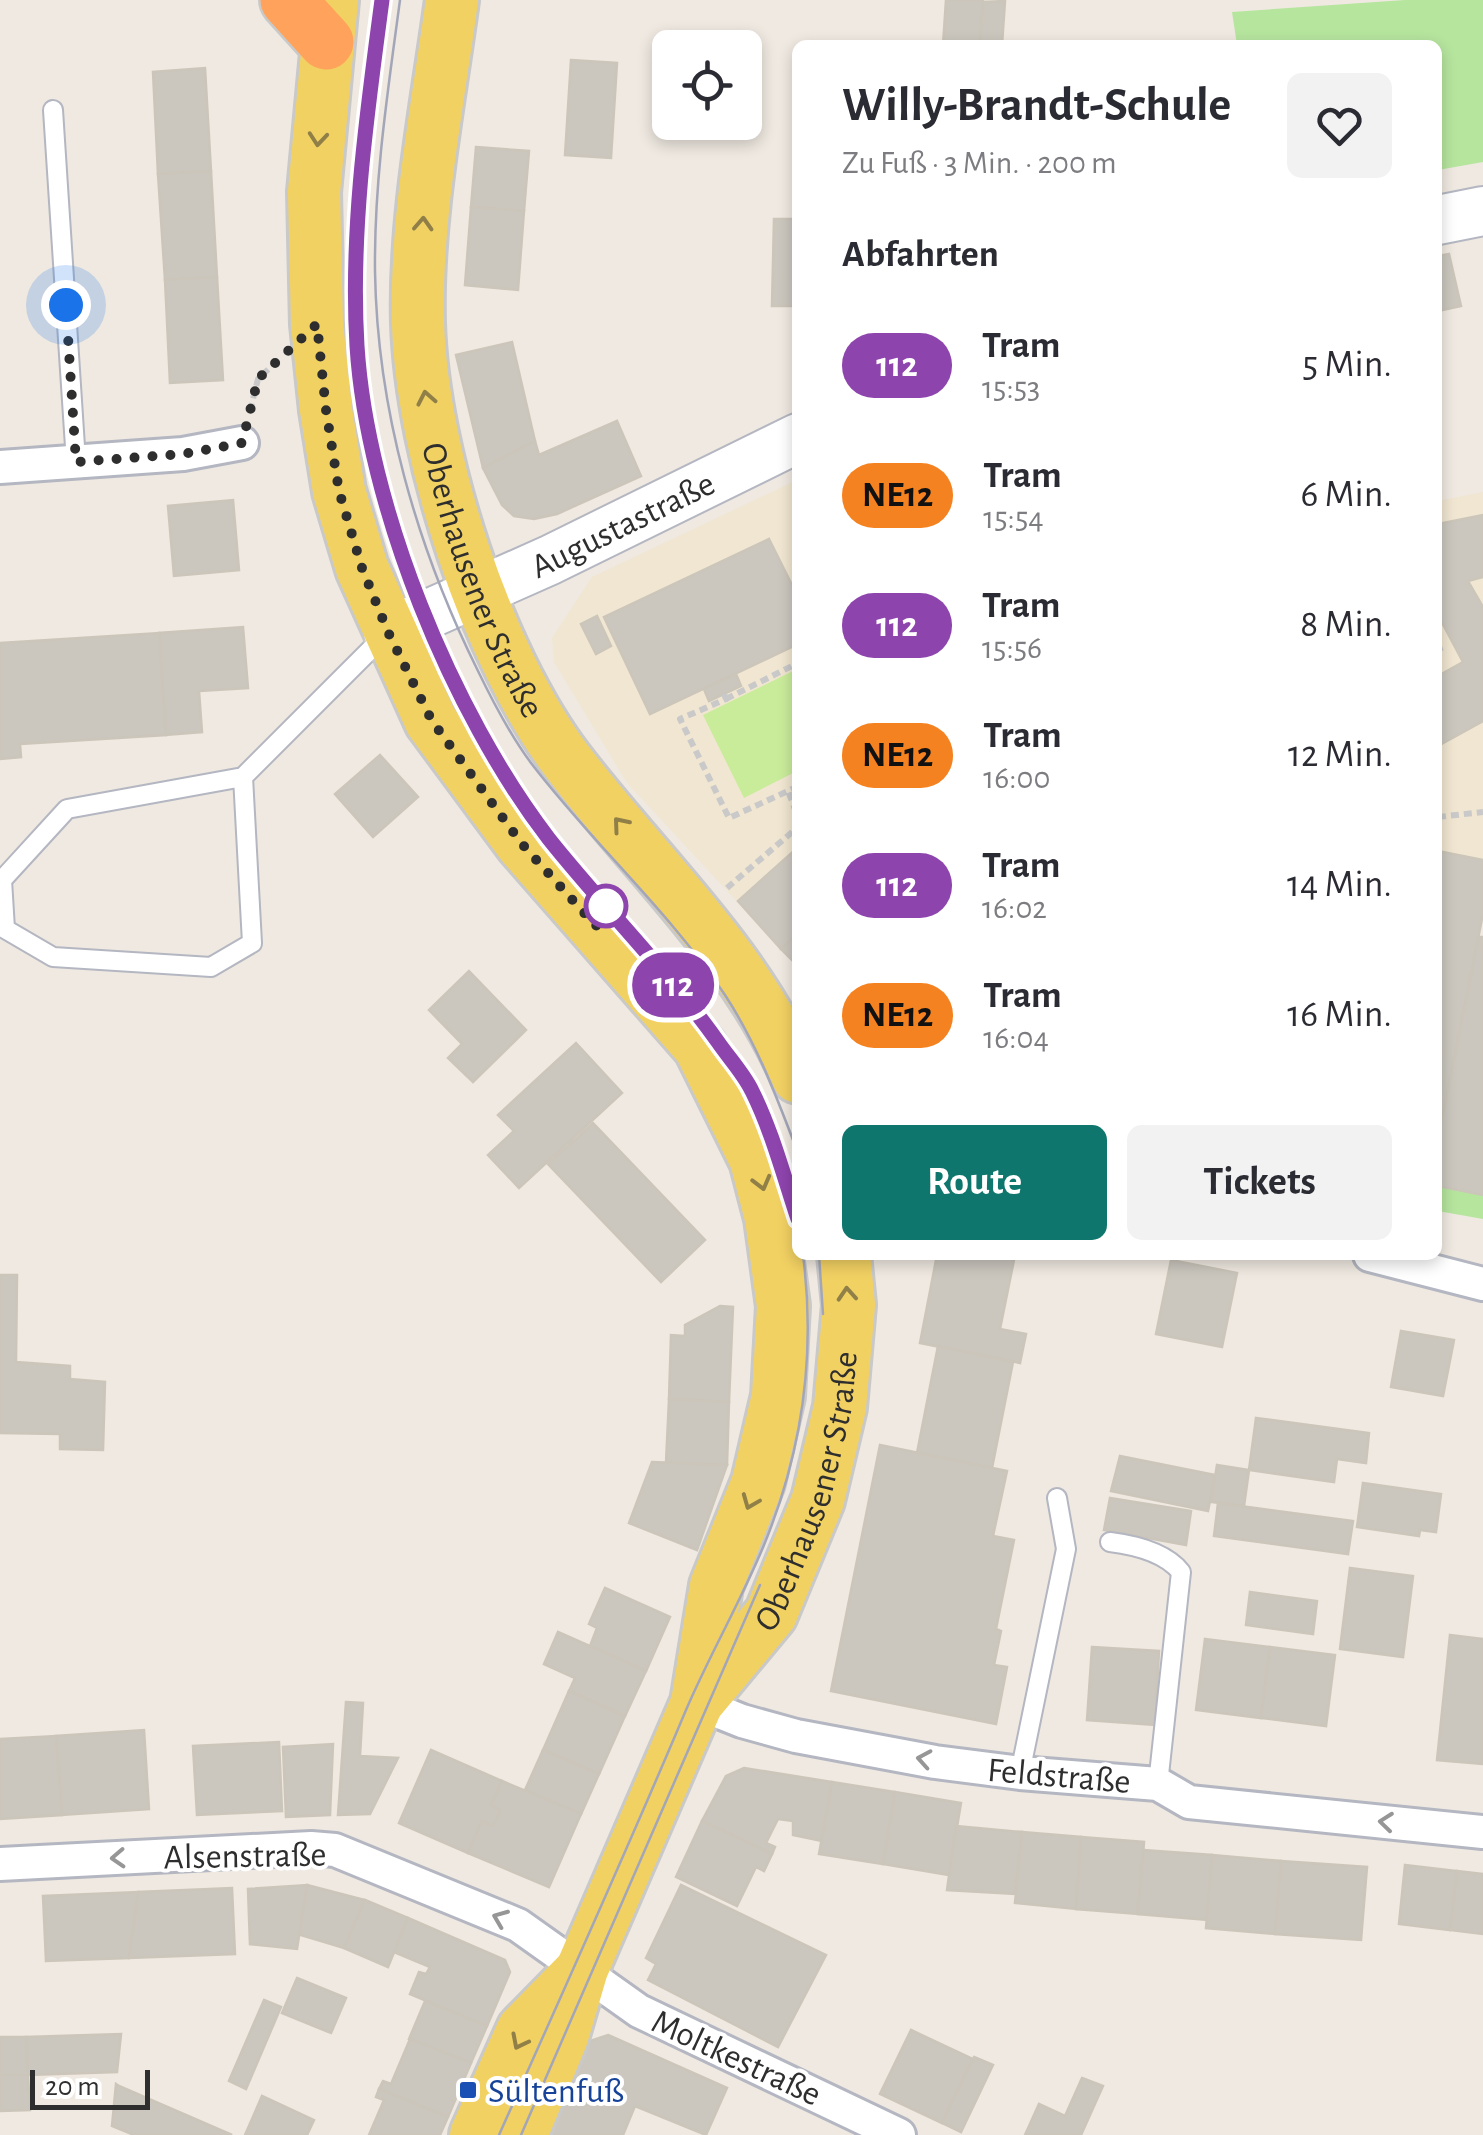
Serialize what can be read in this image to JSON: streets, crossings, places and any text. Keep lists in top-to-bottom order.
{
  "streets": {
    "main road": ["Oberhausener Straße"],
    "street": [
      "Augustastraße",
      "Feldstraße",
      "Alsenstraße",
      "Moltkestraße"
    ]
  },
  "crossings": [
    ["Augustastraße", "Oberhausener Straße"],
    ["Oberhausener Straße", "Feldstraße"],
    ["Oberhausener Straße", "Alsenstraße"],
    ["Oberhausener Straße", "Moltkestraße"],
    ["Alsenstraße", "Moltkestraße"]
  ],
  "one_way": ["Feldstraße", "Alsenstraße"],
  "places": {
    "transit": ["Sültenfuß"]
  },
  "lines": ["tram line 112"],
  "scale_bar": "20 m",
  "page": {
    "on_map": "112",
    "heading": [
      ["Willy-Brandt-Schule", "Zu Fuß · 3 Min. · 200 m"],
      "Abfahrten"
    ],
    "list": [
      {
        "mark": "112",
        "name": "Tram",
        "note": "15:53",
        "value": "5 Min."
      },
      {
        "mark": "NE12",
        "name": "Tram",
        "note": "15:54",
        "value": "6 Min."
      },
      {
        "mark": "112",
        "name": "Tram",
        "note": "15:56",
        "value": "8 Min."
      },
      {
        "mark": "NE12",
        "name": "Tram",
        "note": "16:00",
        "value": "12 Min."
      },
      {
        "mark": "112",
        "name": "Tram",
        "note": "16:02",
        "value": "14 Min."
      },
      {
        "mark": "NE12",
        "name": "Tram",
        "note": "16:04",
        "value": "16 Min."
      }
    ],
    "buttons": ["Route", "Tickets"],
    "scale": "20 m"
  }
}
